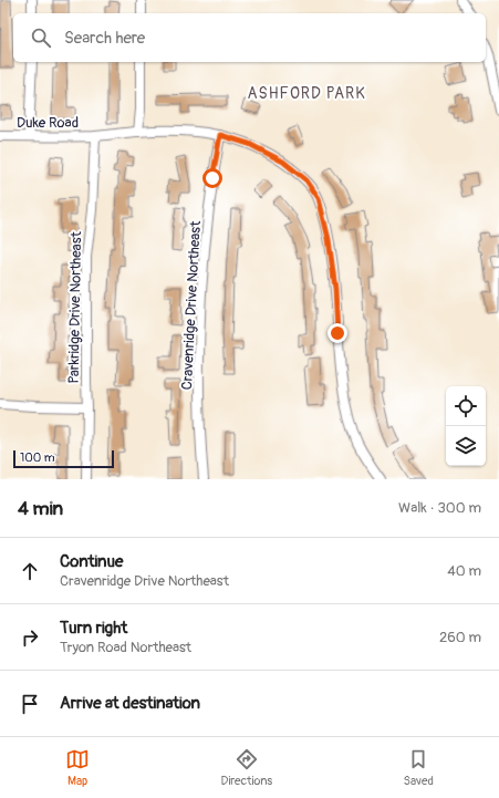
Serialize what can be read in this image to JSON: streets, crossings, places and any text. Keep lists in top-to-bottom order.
{
  "streets": {
    "street": ["Duke Road", "Cravenridge Drive Northeast", "Parkridge Drive Northeast"]
  },
  "crossings": [
    ["Duke Road", "Cravenridge Drive Northeast"],
    ["Duke Road", "Parkridge Drive Northeast"]
  ],
  "districts": ["ASHFORD PARK"],
  "scale_bar": "100 m",
  "page": {
    "search": "Search here",
    "scale": "100 m",
    "heading": ["4 min", "Walk · 300 m"],
    "list": [
      ["Continue", "Cravenridge Drive Northeast", "40 m"],
      ["Turn right", "Tryon Road Northeast", "260 m"],
      "Arrive at destination"
    ],
    "nav": ["Map", "Directions", "Saved"]
  }
}
